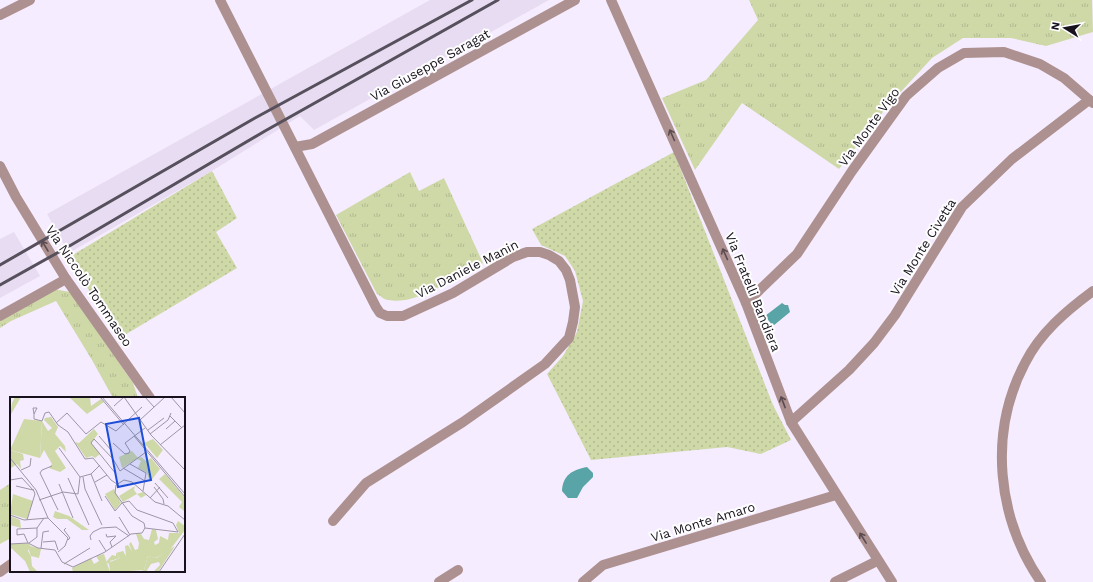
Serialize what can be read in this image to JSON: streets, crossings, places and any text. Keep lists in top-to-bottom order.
{
  "streets": {
    "street": [
      "Via Giuseppe Saragat",
      "Via Monte Vigo",
      "Via Monte Civetta",
      "Via Daniele Manin",
      "Via Niccolò Tommaseo",
      "Via Fratelli Bandiera",
      "Via Monte Amaro"
    ]
  },
  "crossings": [
    ["Via Giuseppe Saragat", "Via Daniele Manin"],
    ["Via Monte Vigo", "Via Monte Civetta"],
    ["Via Monte Vigo", "Via Fratelli Bandiera"],
    ["Via Monte Civetta", "Via Fratelli Bandiera"],
    ["Via Fratelli Bandiera", "Via Monte Amaro"]
  ],
  "one_way": ["Via Niccolò Tommaseo", "Via Fratelli Bandiera"],
  "north": "left"
}
